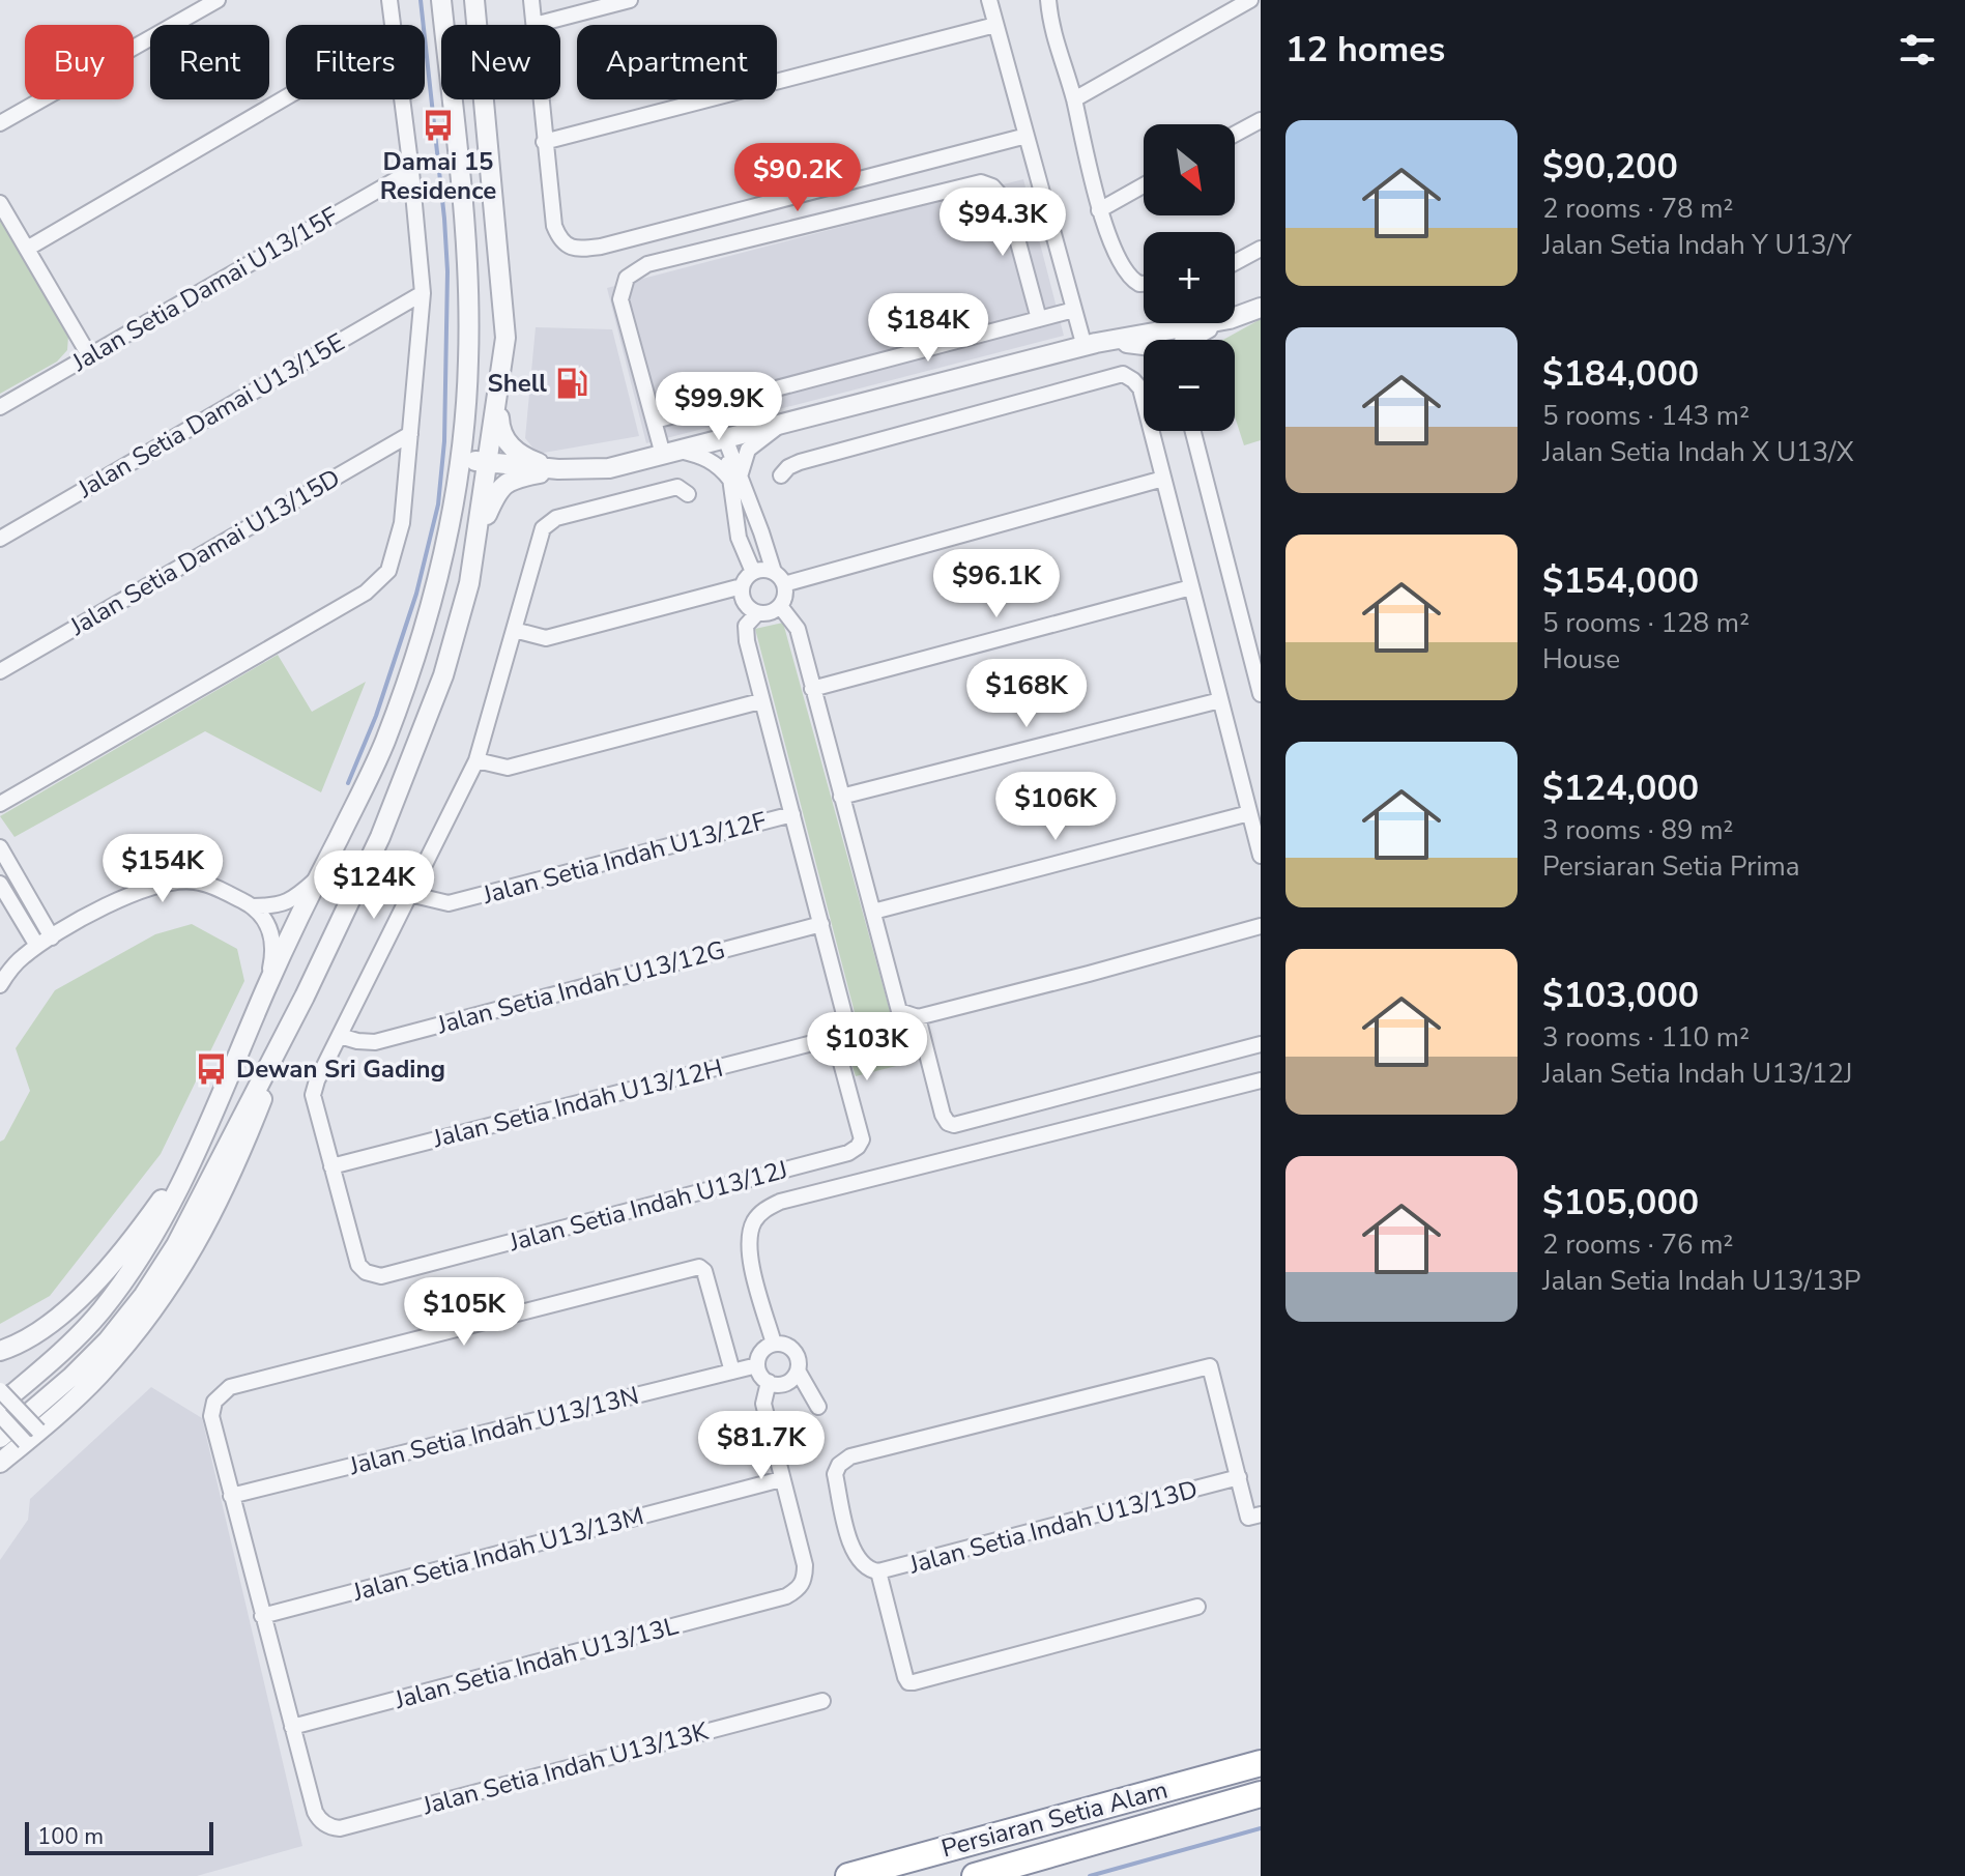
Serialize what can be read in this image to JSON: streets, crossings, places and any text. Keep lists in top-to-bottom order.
{
  "streets": {
    "highway": ["Persiaran Setia Alam"],
    "street": [
      "Jalan Setia Damai U13/15F",
      "Jalan Setia Damai U13/15E",
      "Jalan Setia Damai U13/15D",
      "Jalan Setia Indah U13/12F",
      "Jalan Setia Indah U13/12G",
      "Jalan Setia Indah U13/12H",
      "Jalan Setia Indah U13/12J",
      "Jalan Setia Indah U13/13N",
      "Jalan Setia Indah U13/13D",
      "Jalan Setia Indah U13/13M",
      "Jalan Setia Indah U13/13L",
      "Jalan Setia Indah U13/13K"
    ]
  },
  "crossings": [
    ["Jalan Setia Indah U13/12H", "Jalan Setia Indah U13/12J"],
    ["Jalan Setia Indah U13/13M", "Jalan Setia Indah U13/13L"],
    ["Jalan Setia Indah U13/13L", "Jalan Setia Indah U13/13K"]
  ],
  "places": {
    "bus stop": ["Damai 15 Residence", "Dewan Sri Gading"],
    "fuel station": ["Shell"]
  },
  "scale_bar": "100 m",
  "north": "bottom right",
  "page": {
    "heading": "12 homes",
    "chip": [
      "Buy",
      "Rent",
      "Filters",
      "New",
      "Apartment"
    ],
    "list": [
      {
        "name": "$90,200",
        "note": "2 rooms · 78 m² · Jalan Setia Indah Y U13/Y"
      },
      {
        "name": "$184,000",
        "note": "5 rooms · 143 m² · Jalan Setia Indah X U13/X"
      },
      {
        "name": "$154,000",
        "note": "5 rooms · 128 m² · House"
      },
      {
        "name": "$124,000",
        "note": "3 rooms · 89 m² · Persiaran Setia Prima"
      },
      {
        "name": "$103,000",
        "note": "3 rooms · 110 m² · Jalan Setia Indah U13/12J"
      },
      {
        "name": "$105,000",
        "note": "2 rooms · 76 m² · Jalan Setia Indah U13/13P"
      }
    ],
    "map_buttons": ["+", "−"],
    "price": [
      "$90.2K",
      "$94.3K",
      "$184K",
      "$99.9K",
      "$96.1K",
      "$168K",
      "$106K",
      "$154K",
      "$124K",
      "$103K",
      "$105K",
      "$81.7K"
    ],
    "scale": "100 m"
  }
}
